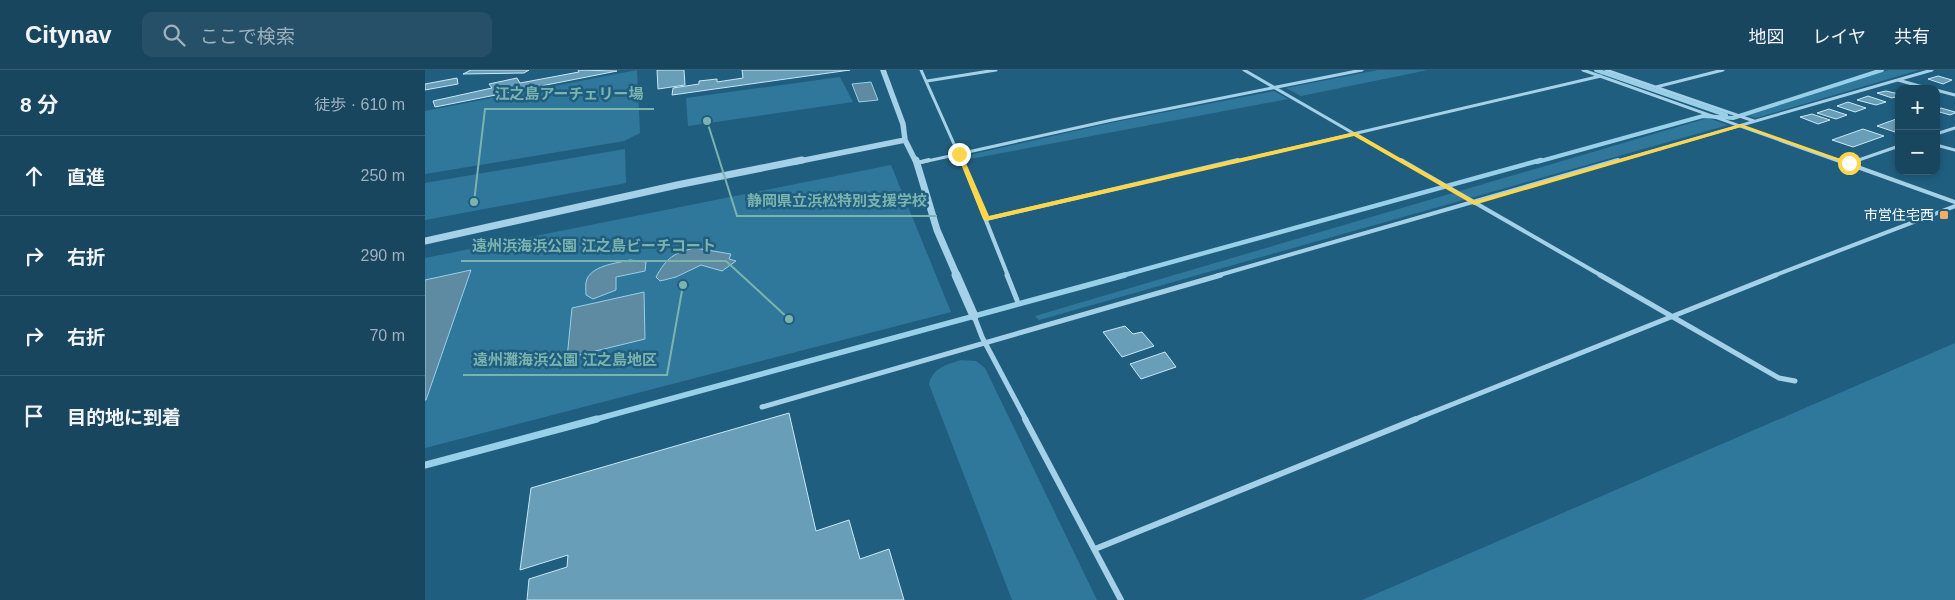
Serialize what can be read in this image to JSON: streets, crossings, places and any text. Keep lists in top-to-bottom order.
{
  "places": {
    "other": [
      "静岡県立浜松特別支援学校",
      "江之島アーチェリー場",
      "遠州灘海浜公園 江之島地区",
      "遠州浜海浜公園 江之島ビーチコート"
    ],
    "transit": ["市営住宅西"]
  },
  "page": {
    "header": "Citynav",
    "search": "ここで検索",
    "nav": ["地図", "レイヤ", "共有"],
    "heading": ["8 分", "徒歩 · 610 m"],
    "map_buttons": ["+", "−"],
    "list": [
      ["直進", "250 m"],
      ["右折", "290 m"],
      ["右折", "70 m"],
      "目的地に到着"
    ]
  }
}
